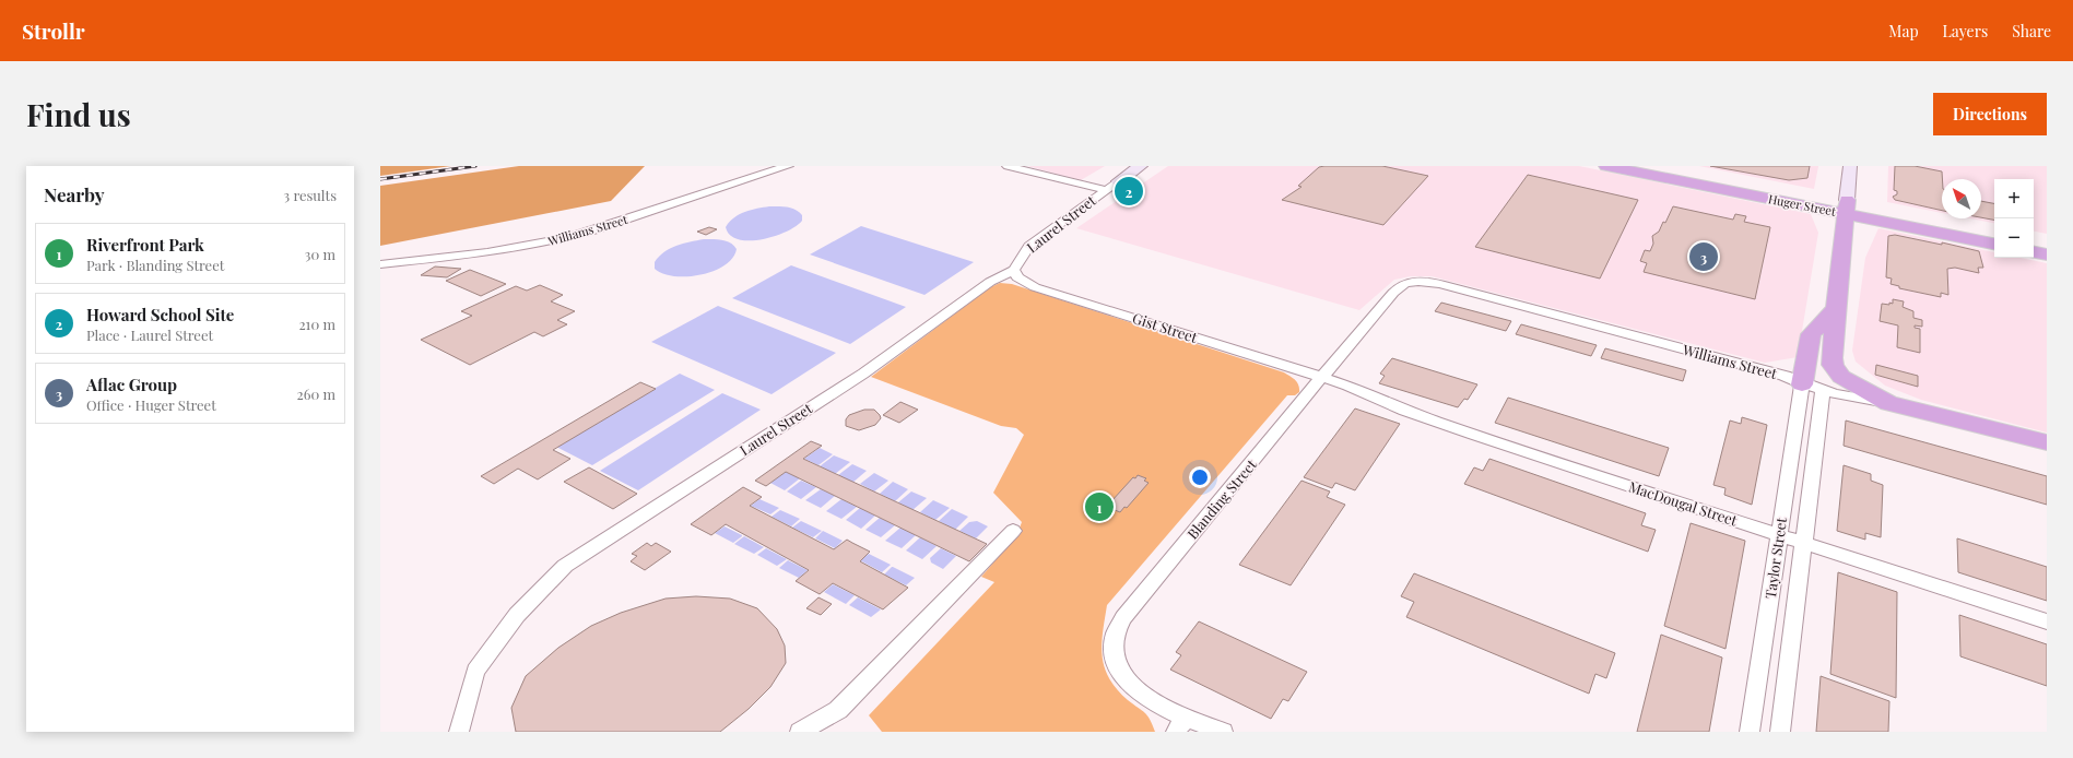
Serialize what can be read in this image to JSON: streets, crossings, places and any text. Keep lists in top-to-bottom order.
{
  "streets": {
    "highway": ["Huger Street", "Williams Street"],
    "main road": ["Laurel Street"],
    "street": [
      "Gist Street",
      "Blanding Street",
      "MacDougal Street",
      "Taylor Street"
    ]
  },
  "crossings": [
    ["Laurel Street", "Gist Street"],
    ["Williams Street", "Blanding Street"],
    ["Williams Street", "Taylor Street"],
    ["Gist Street", "Blanding Street"],
    ["Gist Street", "MacDougal Street"],
    ["Blanding Street", "MacDougal Street"],
    ["MacDougal Street", "Taylor Street"]
  ],
  "north": "top left",
  "page": {
    "header": "Strollr",
    "nav": ["Map", "Layers", "Share"],
    "buttons": "Directions",
    "title": "Find us",
    "heading": ["Nearby", "3 results"],
    "pins": ["2", "3", "1"],
    "map_buttons": ["+", "−"],
    "list": [
      {
        "mark": "1",
        "name": "Riverfront Park",
        "note": "Park · Blanding Street",
        "value": "30 m"
      },
      {
        "mark": "2",
        "name": "Howard School Site",
        "note": "Place · Laurel Street",
        "value": "210 m"
      },
      {
        "mark": "3",
        "name": "Aflac Group",
        "note": "Office · Huger Street",
        "value": "260 m"
      }
    ]
  }
}
